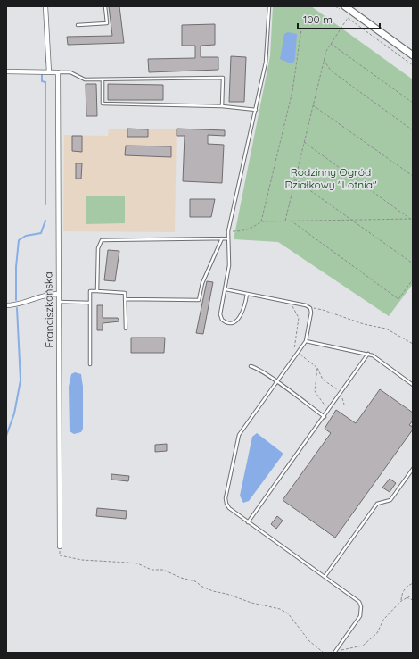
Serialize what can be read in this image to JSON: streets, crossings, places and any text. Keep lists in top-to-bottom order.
{
  "streets": {
    "street": ["Franciszkańska"]
  },
  "parks": ["Rodzinny Ogród Działkowy \"Lotnia\""],
  "scale_bar": "100 m"
}
